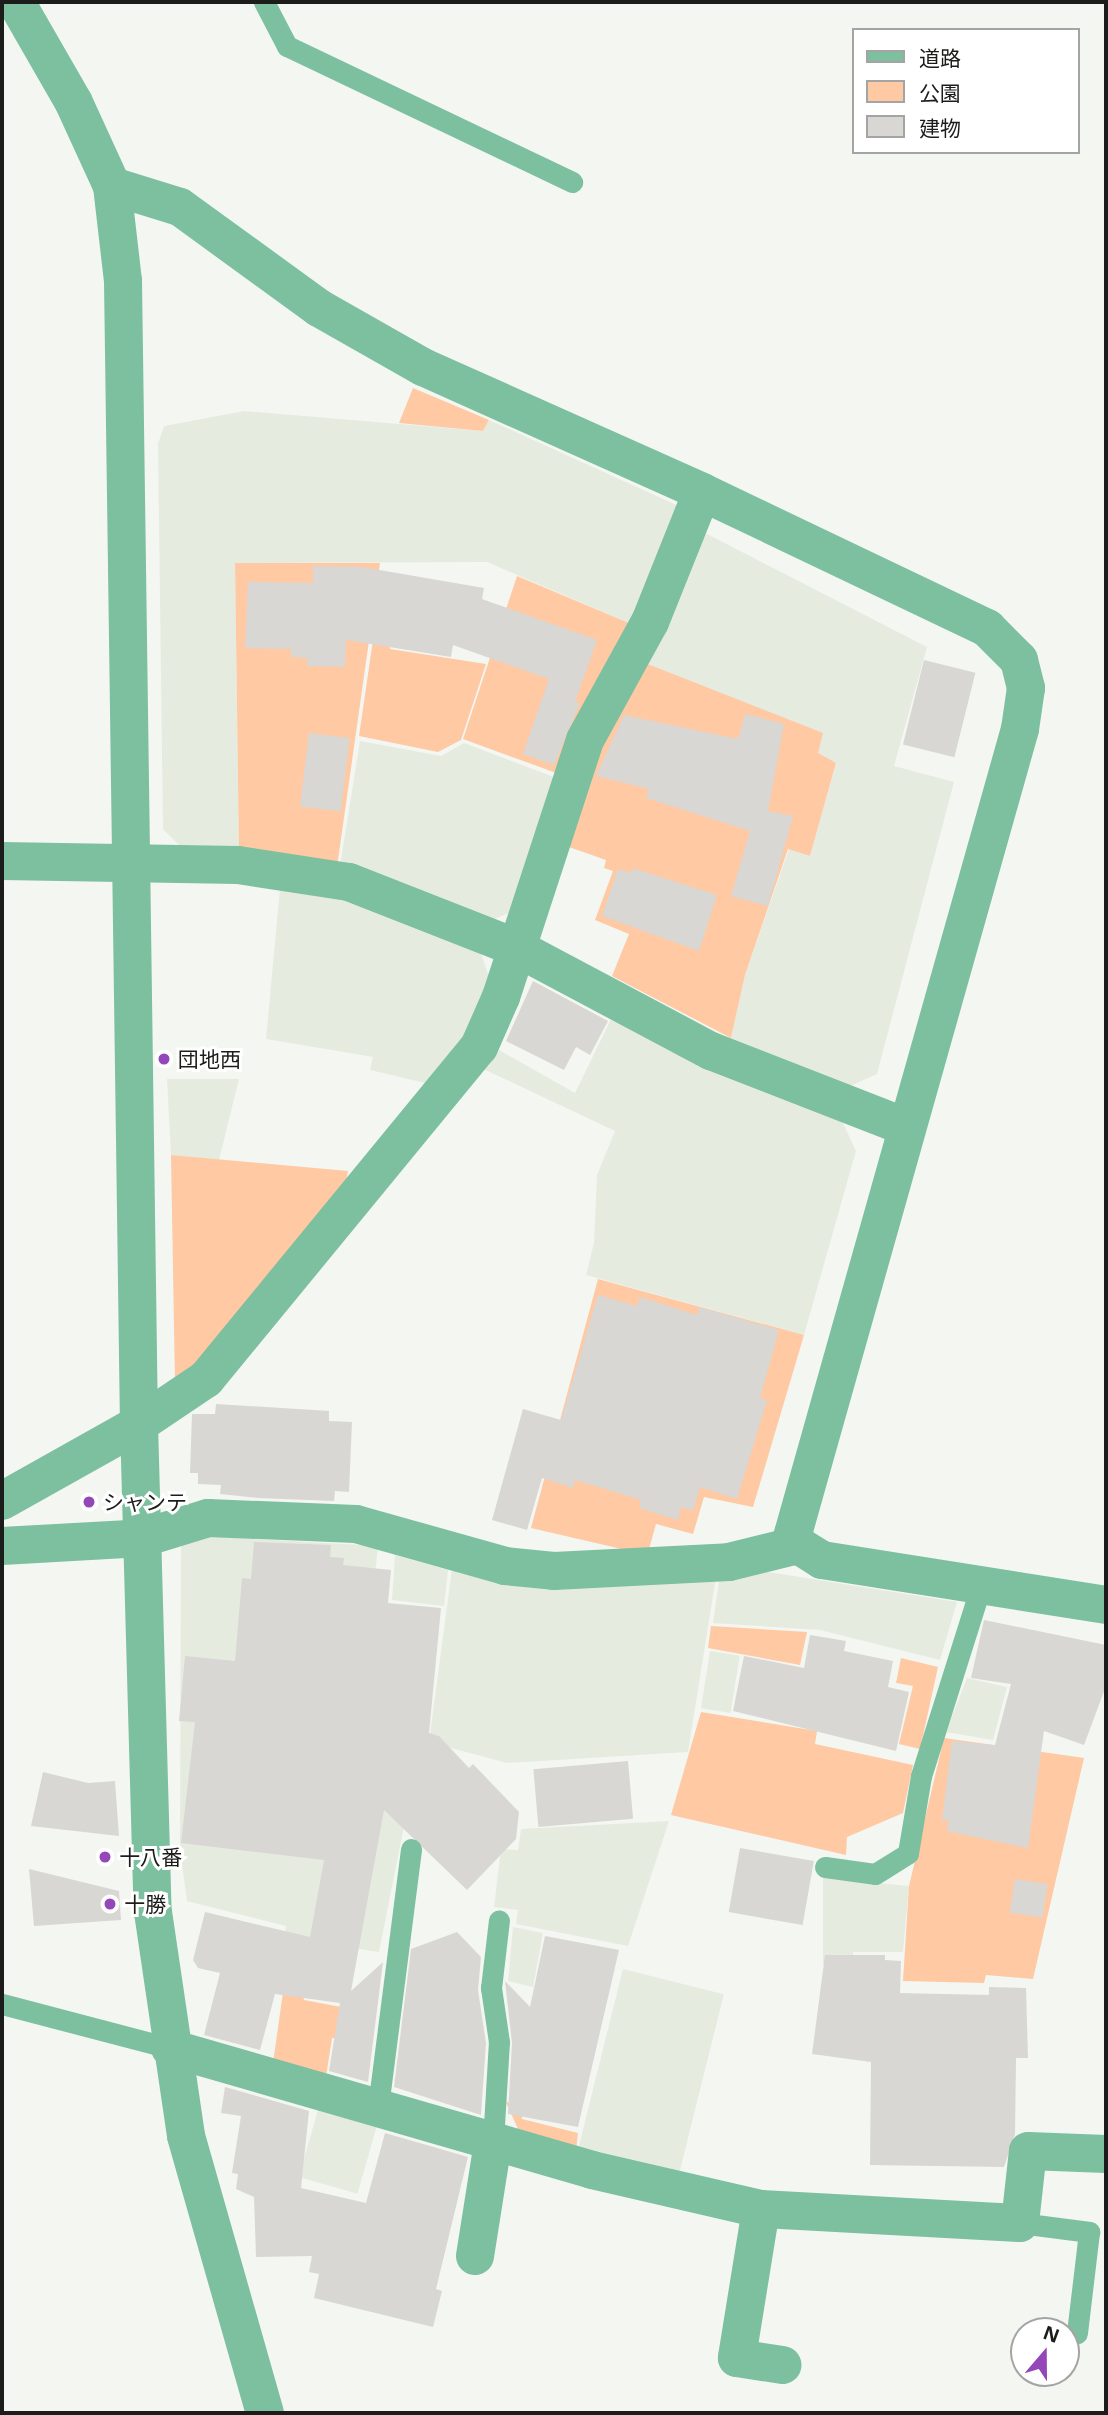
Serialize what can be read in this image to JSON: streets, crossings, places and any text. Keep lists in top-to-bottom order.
{
  "places": [
    "団地西",
    "シャンテ",
    "十八番",
    "十勝"
  ],
  "legend": ["道路", "公園", "建物"],
  "north": "top"
}
